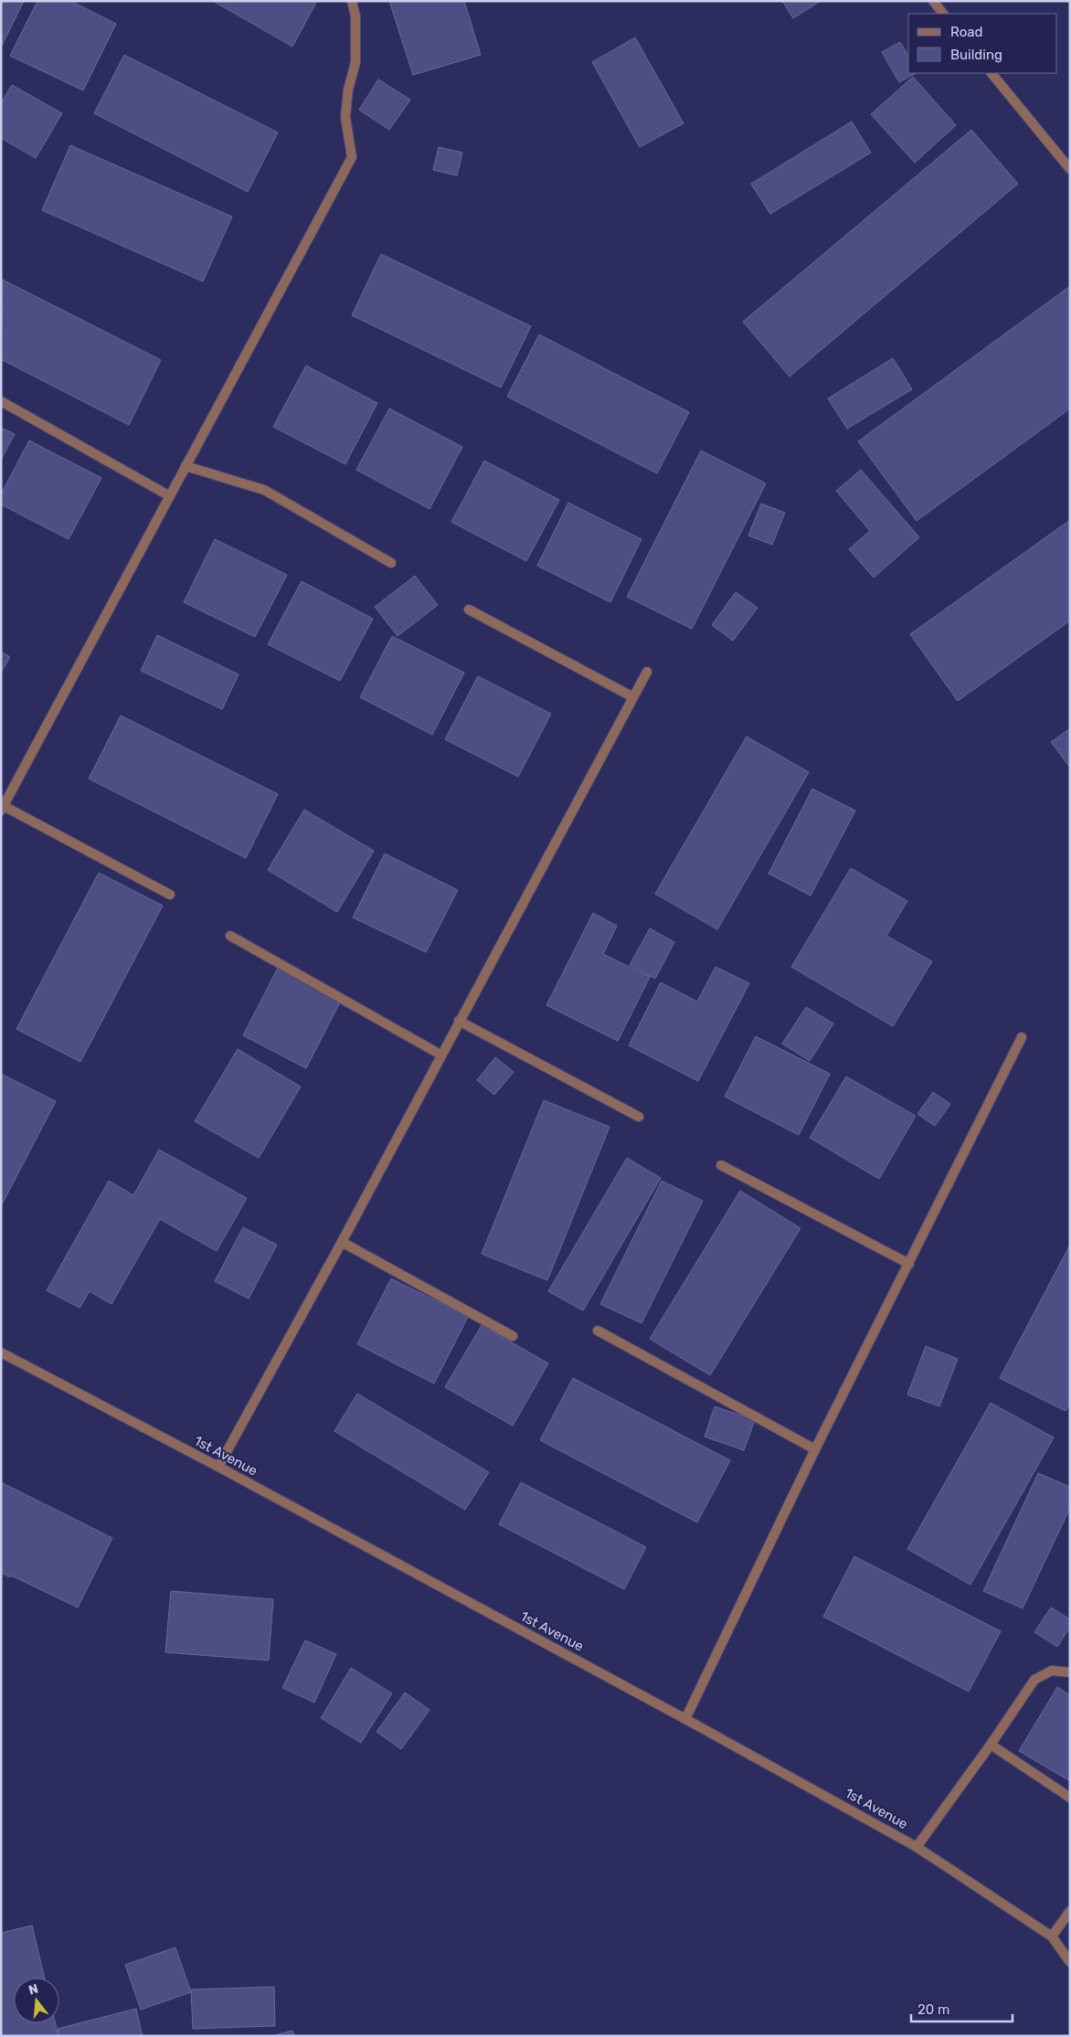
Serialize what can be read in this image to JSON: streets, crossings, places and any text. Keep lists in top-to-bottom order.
{
  "streets": {
    "street": ["1st Avenue"]
  },
  "legend": ["Road", "Building"],
  "scale_bar": "20 m",
  "north": "top"
}
